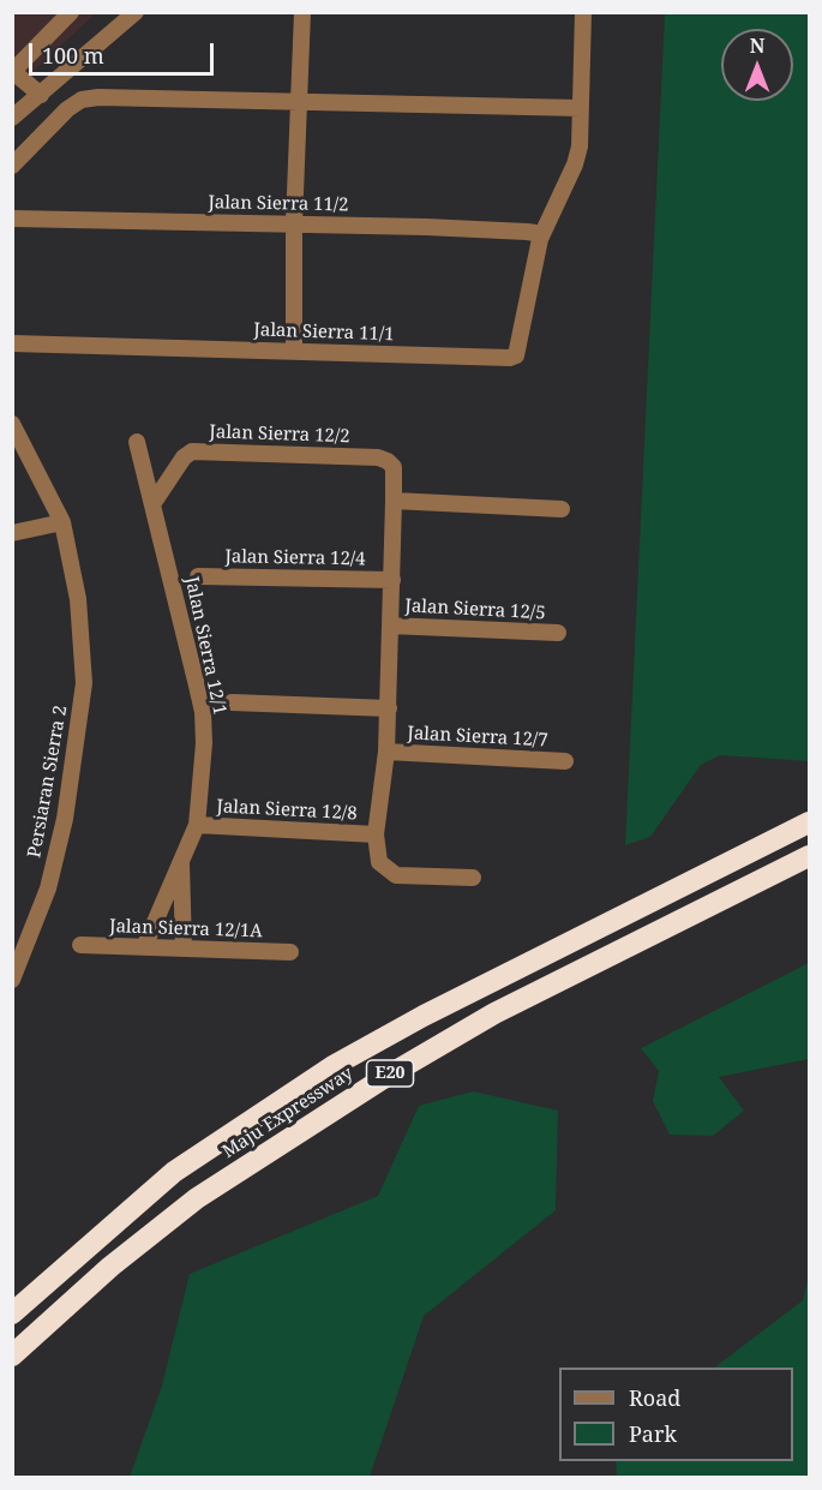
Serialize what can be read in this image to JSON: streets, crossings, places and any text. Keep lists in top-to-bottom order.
{
  "streets": {
    "highway": ["E20", "Maju Expressway"],
    "street": [
      "Jalan Sierra 11/2",
      "Jalan Sierra 11/1",
      "Jalan Sierra 12/2",
      "Jalan Sierra 12/4",
      "Jalan Sierra 12/5",
      "Jalan Sierra 12/1",
      "Jalan Sierra 12/7",
      "Persiaran Sierra 2",
      "Jalan Sierra 12/8",
      "Jalan Sierra 12/1A"
    ]
  },
  "crossings": [
    ["Jalan Sierra 11/2", "Jalan Sierra 11/1"],
    ["Jalan Sierra 12/2", "Jalan Sierra 12/1"],
    ["Jalan Sierra 12/1", "Jalan Sierra 12/8"],
    ["Jalan Sierra 12/1", "Jalan Sierra 12/1A"]
  ],
  "legend": ["Road", "Park"],
  "scale_bar": "100 m",
  "north": "top"
}
